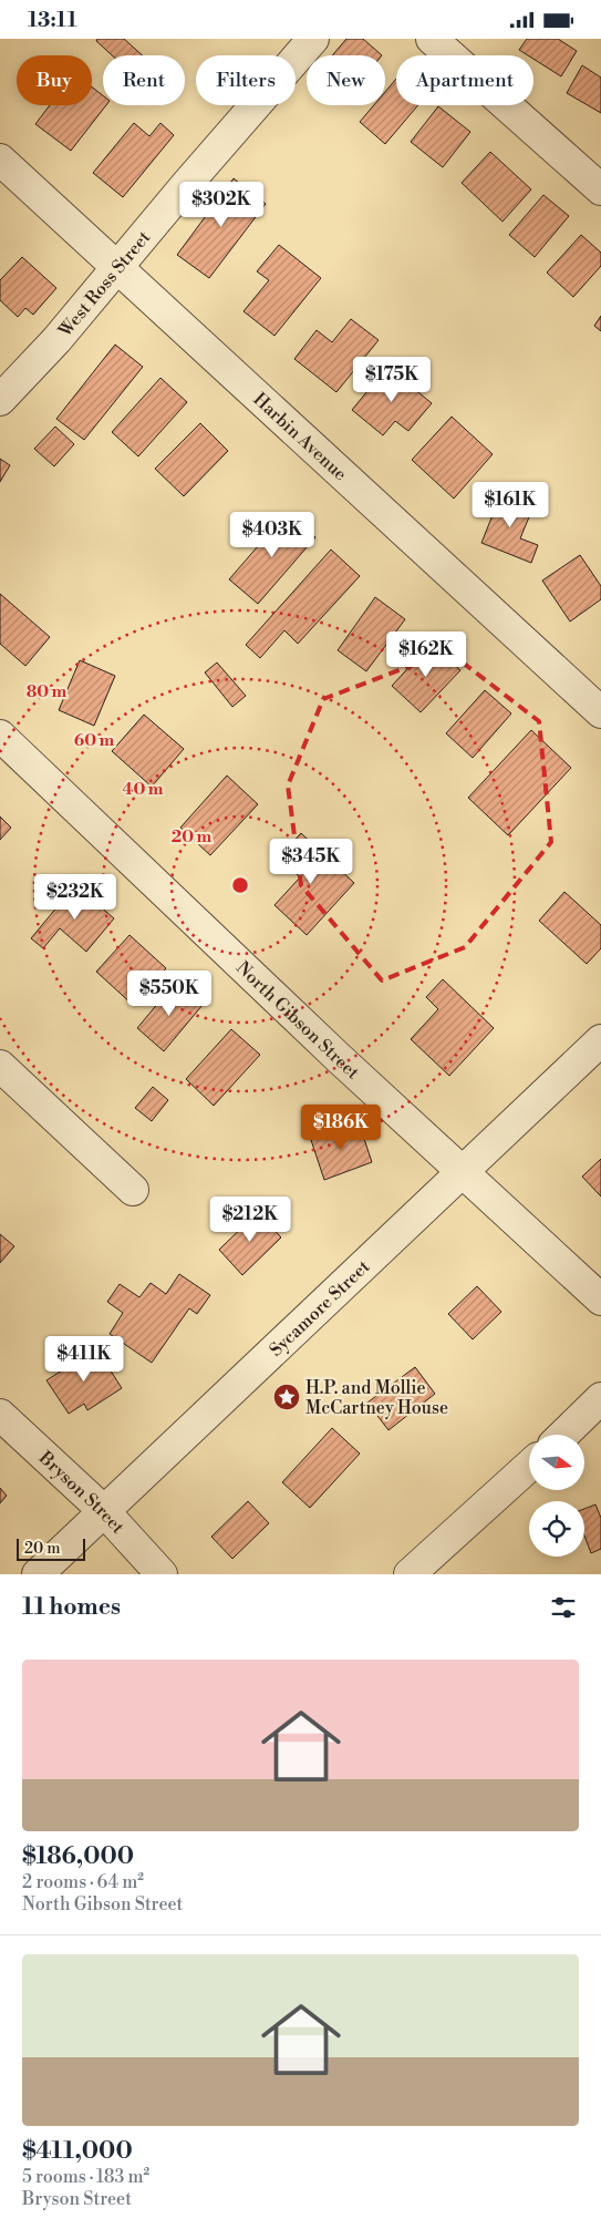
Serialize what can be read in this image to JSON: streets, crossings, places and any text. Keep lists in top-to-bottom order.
{
  "streets": {
    "street": [
      "West Ross Street",
      "Harbin Avenue",
      "North Gibson Street",
      "Sycamore Street",
      "Bryson Street"
    ]
  },
  "crossings": [
    ["West Ross Street", "Harbin Avenue"],
    ["North Gibson Street", "Sycamore Street"],
    ["Sycamore Street", "Bryson Street"]
  ],
  "places": {
    "place": ["H.P. and Mollie McCartney House"]
  },
  "scale_bar": "20 m",
  "north": "right",
  "page": {
    "status": "13:11",
    "chip": [
      "Buy",
      "Rent",
      "Filters",
      "New",
      "Apartment"
    ],
    "price": [
      "$302K",
      "$175K",
      "$161K",
      "$403K",
      "$162K",
      "$345K",
      "$232K",
      "$550K",
      "$186K",
      "$212K",
      "$411K"
    ],
    "scale": "20 m",
    "heading": "11 homes",
    "list": [
      {
        "name": "$186,000",
        "note": "2 rooms · 64 m² · North Gibson Street"
      },
      {
        "name": "$411,000",
        "note": "5 rooms · 183 m² · Bryson Street"
      }
    ]
  },
  "rings": [
    "80 m",
    "60 m",
    "40 m",
    "20 m"
  ]
}
